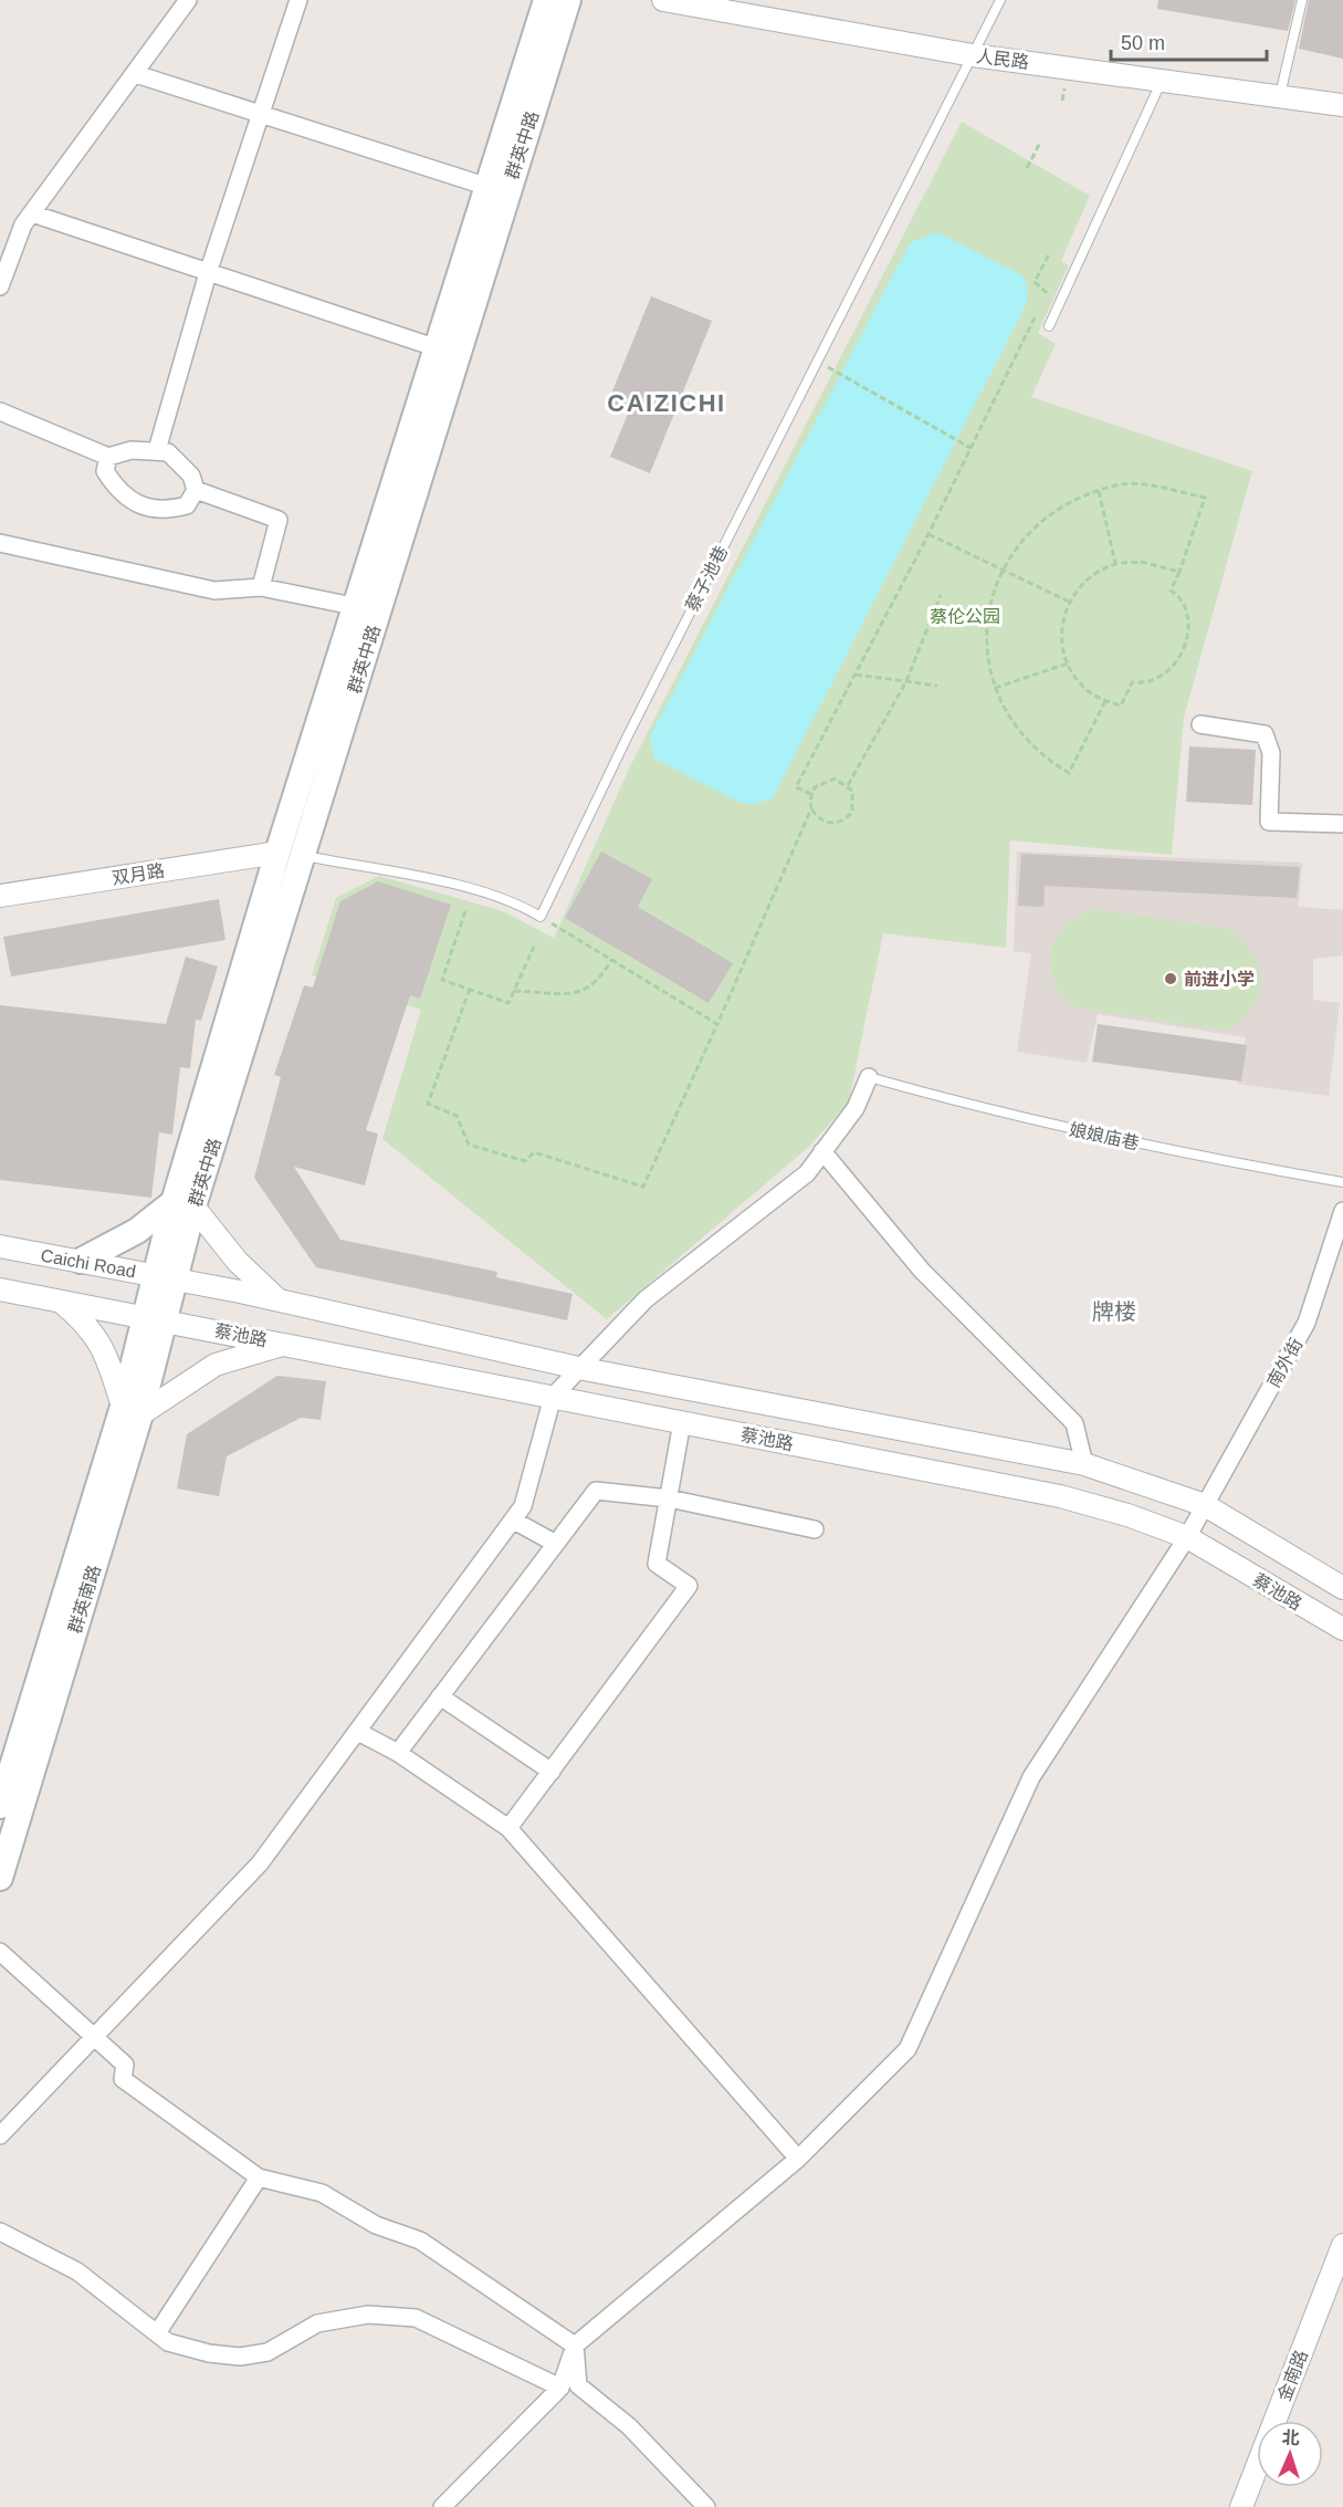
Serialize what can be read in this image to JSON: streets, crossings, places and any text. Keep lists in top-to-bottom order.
{
  "streets": {
    "main road": ["群英中路", "群英南路"],
    "street": [
      "人民路",
      "双月路",
      "Caichi Road",
      "蔡池路",
      "南外街",
      "金南路"
    ],
    "lane": ["蔡子池巷", "娘娘庙巷"]
  },
  "crossings": [
    ["人民路", "蔡子池巷"],
    ["群英中路", "双月路"],
    ["群英中路", "Caichi Road"],
    ["群英中路", "蔡池路"],
    ["群英中路", "群英南路"],
    ["Caichi Road", "蔡池路"],
    ["蔡池路", "南外街"],
    ["蔡池路", "群英南路"]
  ],
  "districts": ["CAIZICHI", "牌楼"],
  "parks": ["蔡伦公园"],
  "places": ["前进小学"],
  "scale_bar": "50 m",
  "north": "top"
}
